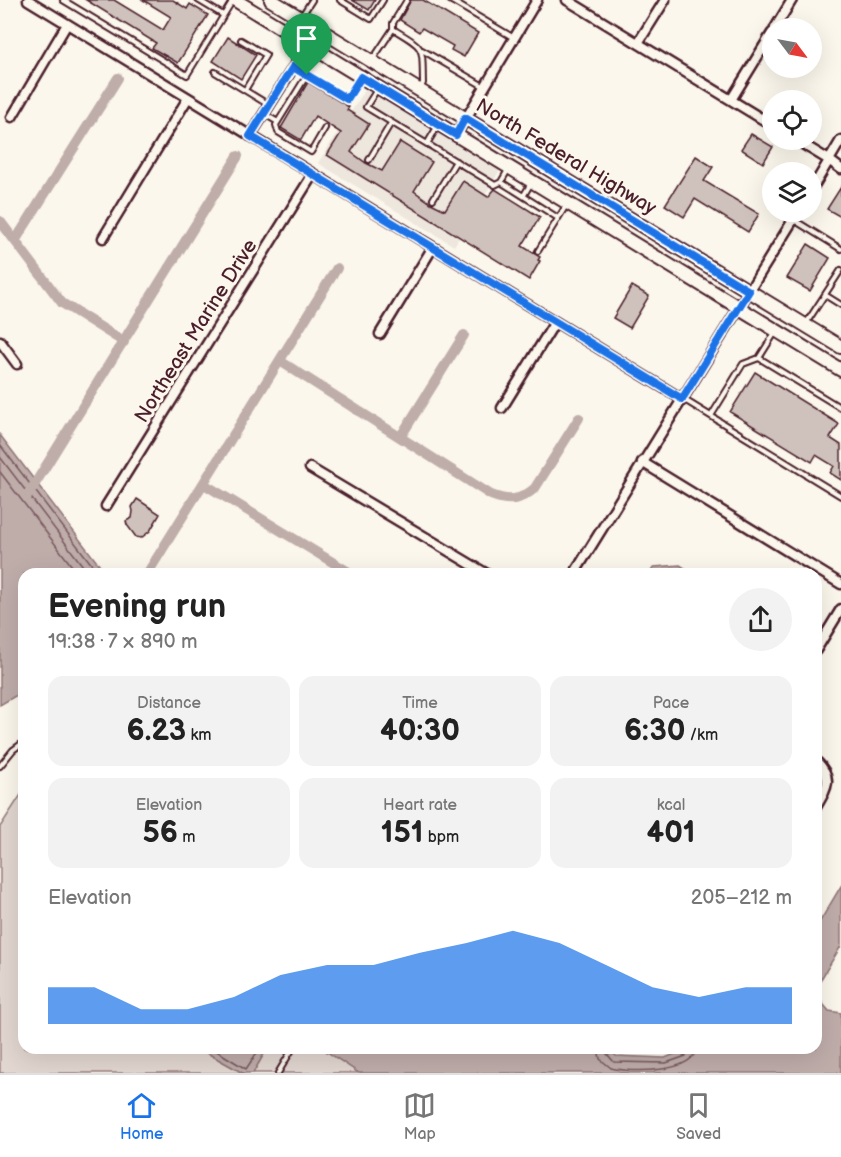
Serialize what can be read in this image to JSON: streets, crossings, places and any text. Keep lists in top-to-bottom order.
{
  "streets": {
    "main road": ["North Federal Highway"],
    "street": ["Northeast Marine Drive"]
  },
  "north": "bottom right",
  "page": {
    "heading": ["Evening run", "19:38 · 7 × 890 m"],
    "stats": [
      ["Distance", "6.23 km"],
      ["Time", "40:30"],
      ["Pace", "6:30 /km"],
      ["Elevation", "56 m"],
      ["Heart rate", "151 bpm"],
      ["kcal", "401"]
    ],
    "chart": ["Elevation", "205–212 m"],
    "tabs": ["Home", "Map", "Saved"]
  }
}
